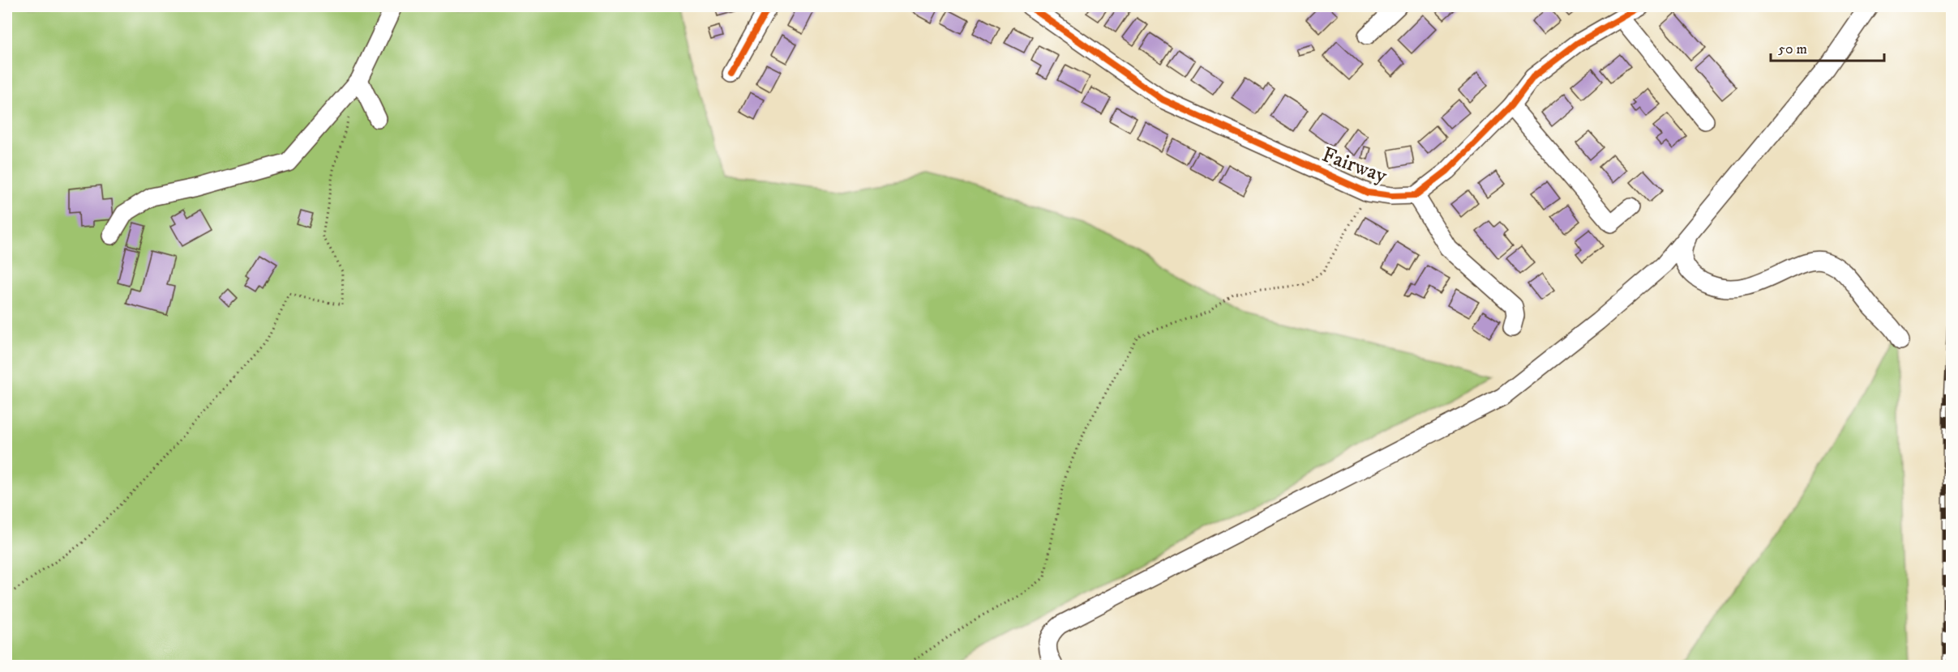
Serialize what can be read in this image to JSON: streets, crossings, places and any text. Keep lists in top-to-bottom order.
{
  "streets": {
    "street": ["Fairway"]
  },
  "scale_bar": "50 m"
}
